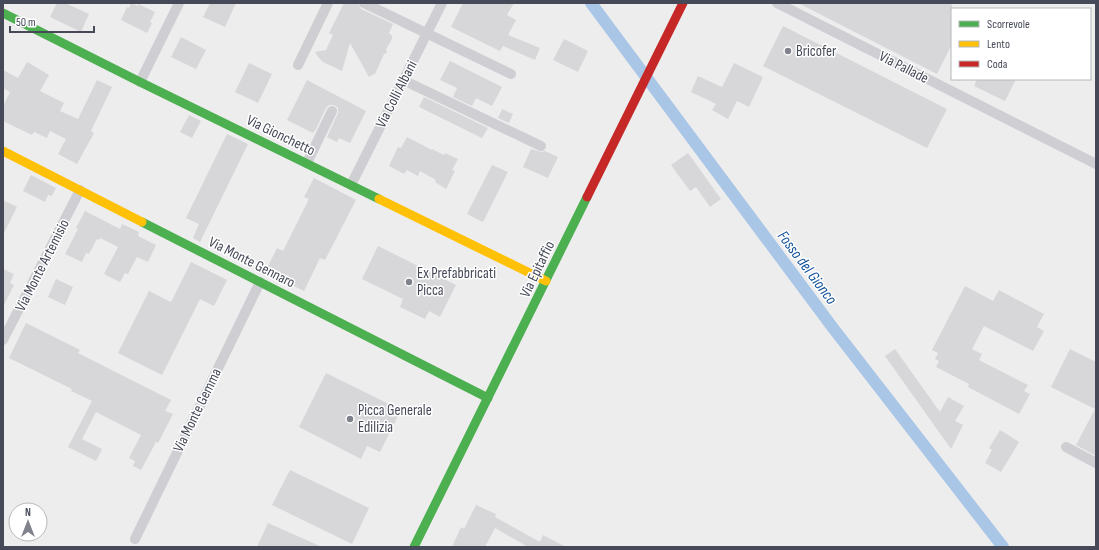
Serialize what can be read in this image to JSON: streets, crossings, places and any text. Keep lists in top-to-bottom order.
{
  "streets": {
    "street": [
      "Via Pallade",
      "Via Colli Albani",
      "Via Gionchetto",
      "Via Monte Gennaro",
      "Via Monte Artemisio",
      "Via Epitaffio",
      "Via Monte Gemma"
    ]
  },
  "crossings": [
    ["Via Colli Albani", "Via Gionchetto"],
    ["Via Gionchetto", "Via Epitaffio"],
    ["Via Monte Gennaro", "Via Monte Artemisio"],
    ["Via Monte Gennaro", "Via Epitaffio"],
    ["Via Monte Gennaro", "Via Monte Gemma"]
  ],
  "water": ["Fosso del Gionco"],
  "places": ["Bricofer", "Ex Prefabbricati Picca", "Picca Generale Edilizia"],
  "legend": ["Scorrevole", "Lento", "Coda"],
  "scale_bar": "50 m",
  "north": "top"
}
